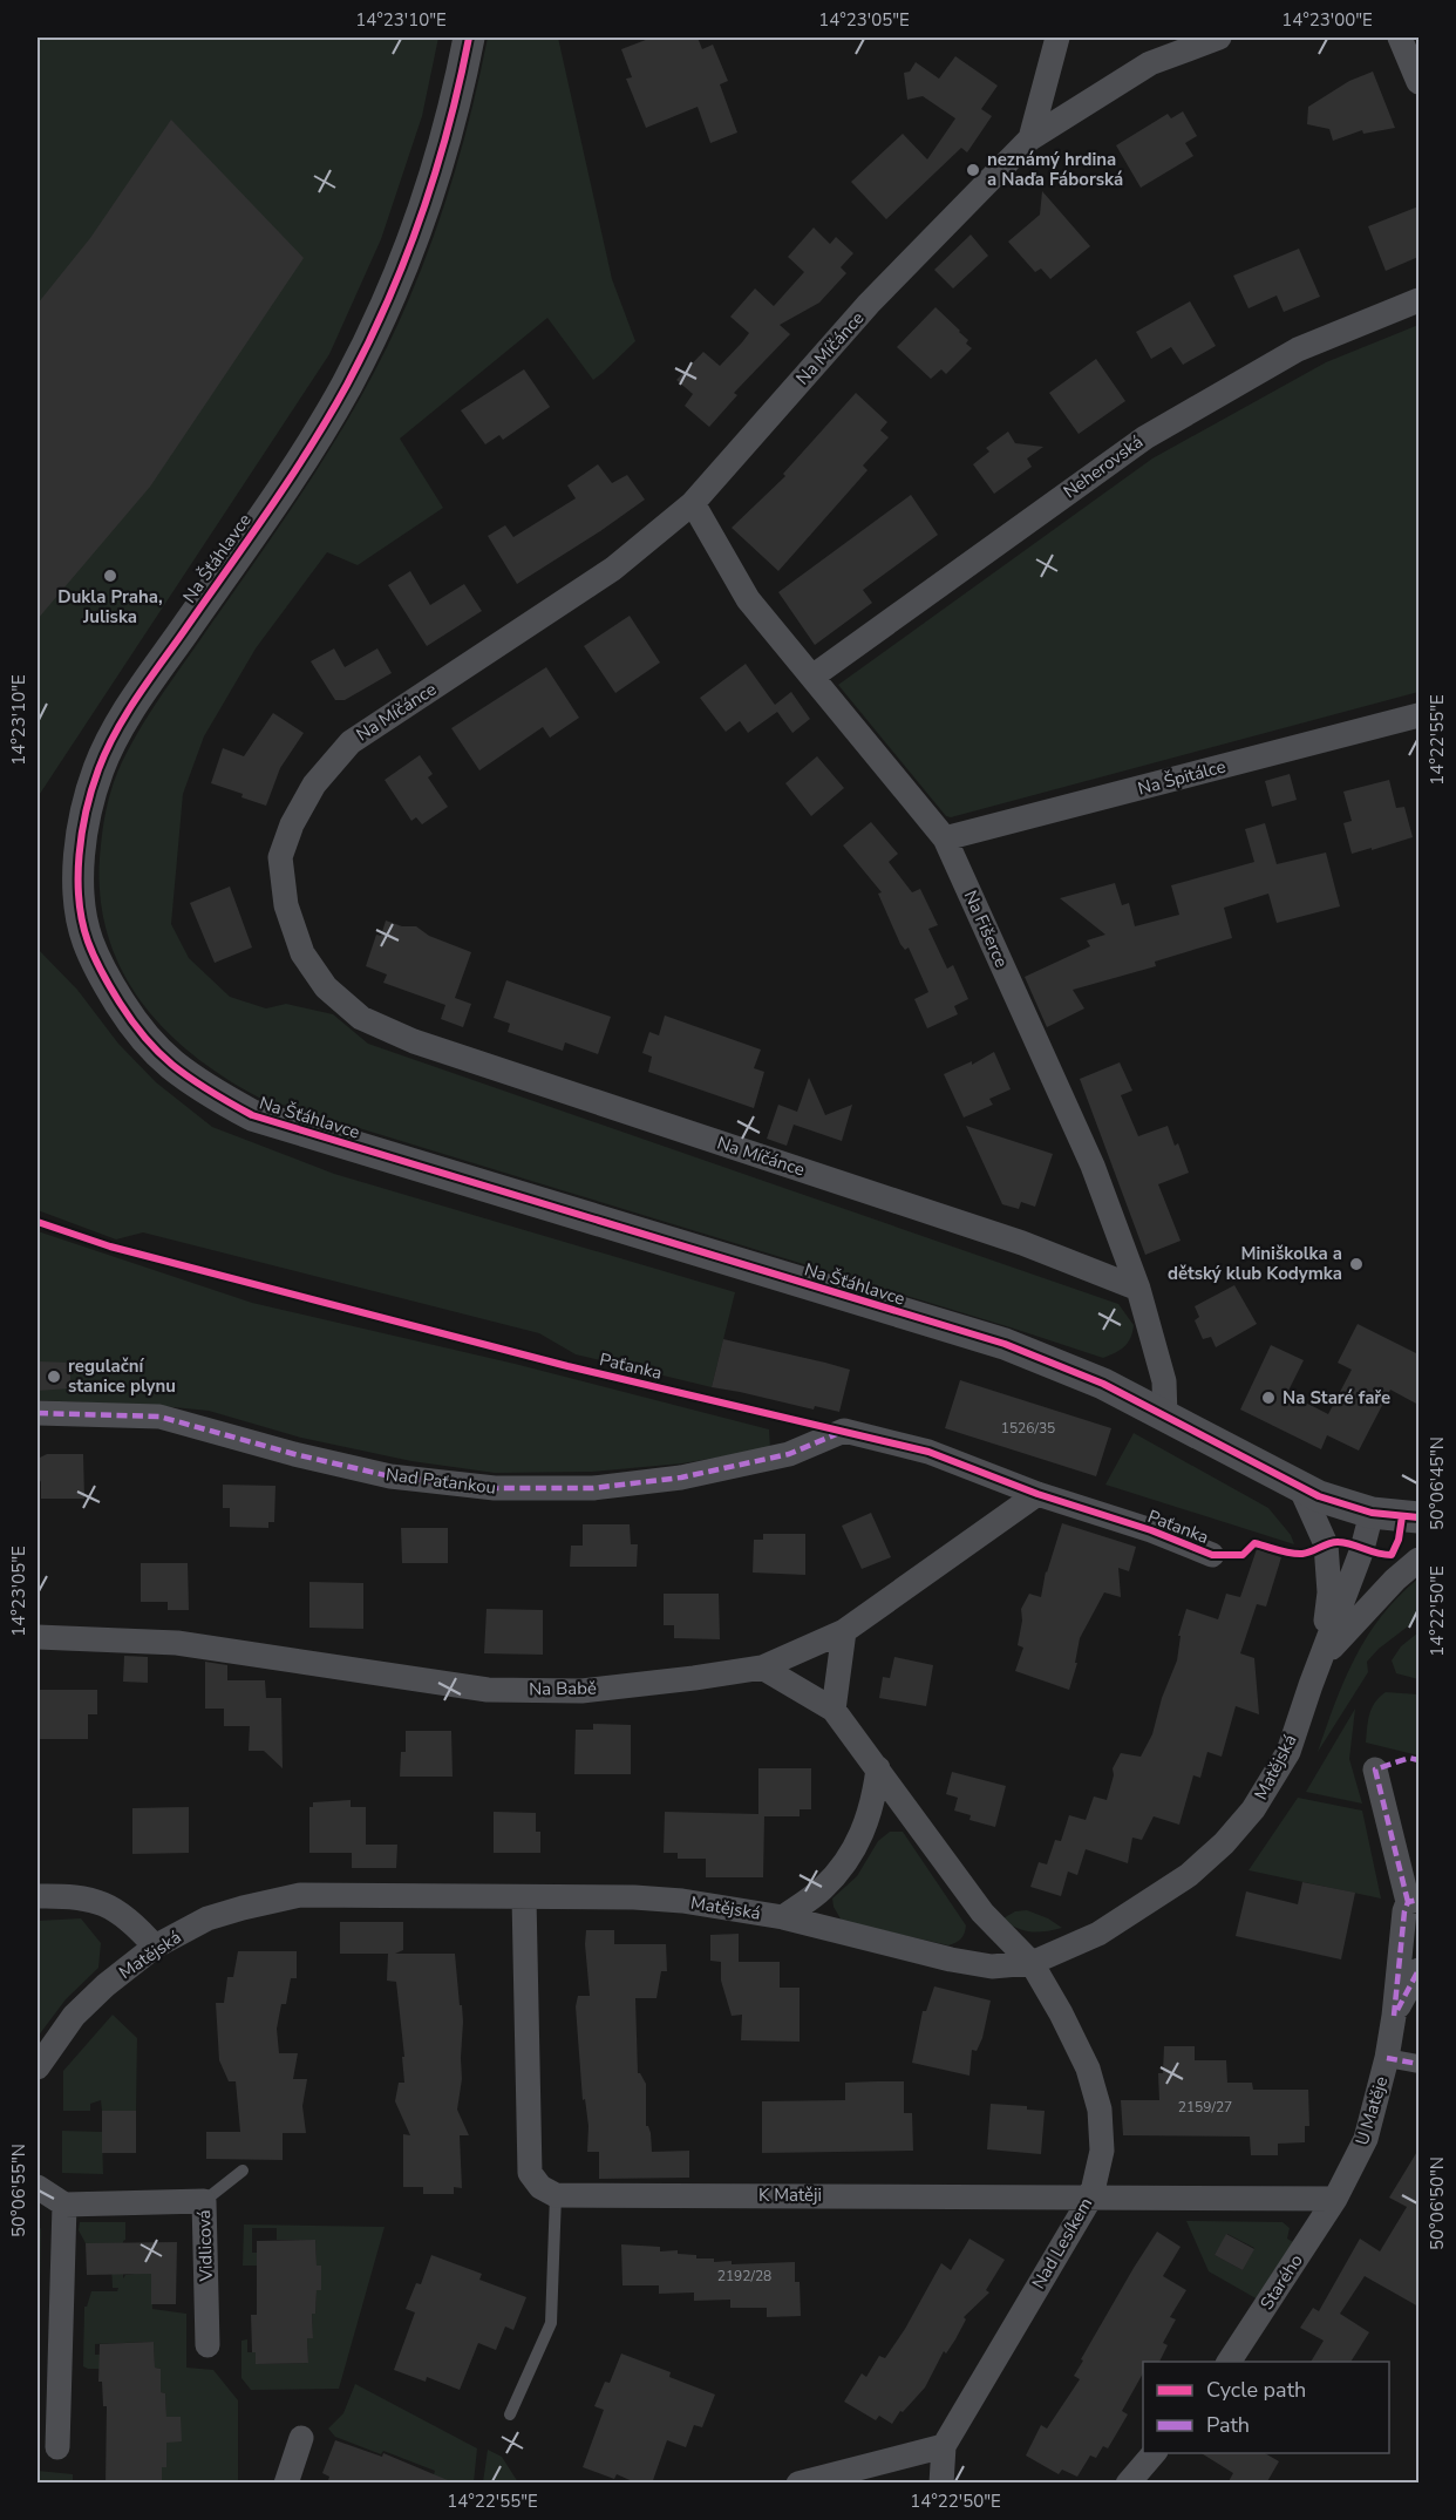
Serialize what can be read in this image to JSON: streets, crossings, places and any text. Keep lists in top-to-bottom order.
{
  "streets": {
    "street": [
      "Na Míčánce",
      "Neherovská",
      "Na Šťáhlavce",
      "Na Špitálce",
      "Na Fišerce",
      "Paťanka",
      "Nad Paťankou",
      "Na Babě",
      "Matějská",
      "U Matěje",
      "K Matěji",
      "Nad Lesíkem",
      "Vidlicová",
      "Starého"
    ]
  },
  "crossings": [
    ["Na Míčánce", "Na Fišerce"],
    ["Neherovská", "Na Fišerce"],
    ["Na Šťáhlavce", "Na Fišerce"],
    ["Na Šťáhlavce", "Matějská"],
    ["Na Špitálce", "Na Fišerce"],
    ["Paťanka", "Nad Paťankou"],
    ["Paťanka", "Na Babě"],
    ["Matějská", "Nad Lesíkem"],
    ["U Matěje", "K Matěji"],
    ["U Matěje", "Starého"],
    ["K Matěji", "Nad Lesíkem"],
    ["K Matěji", "Starého"]
  ],
  "places": [
    "neznámý hrdina a Naďa Fáborská",
    "Dukla Praha, Juliska",
    "Miniškolka a dětský klub Kodymka",
    "regulační stanice plynu",
    "Na Staré faře"
  ],
  "house_numbers": ["1526/35", "2159/27", "2192/28"],
  "legend": ["Cycle path", "Path"],
  "coordinates": [
    "14°23'10\"E",
    "14°23'05\"E",
    "14°23'00\"E",
    "14°22'55\"E",
    "50°06'45\"N",
    "14°22'50\"E",
    "50°06'55\"N",
    "50°06'50\"N"
  ]
}
